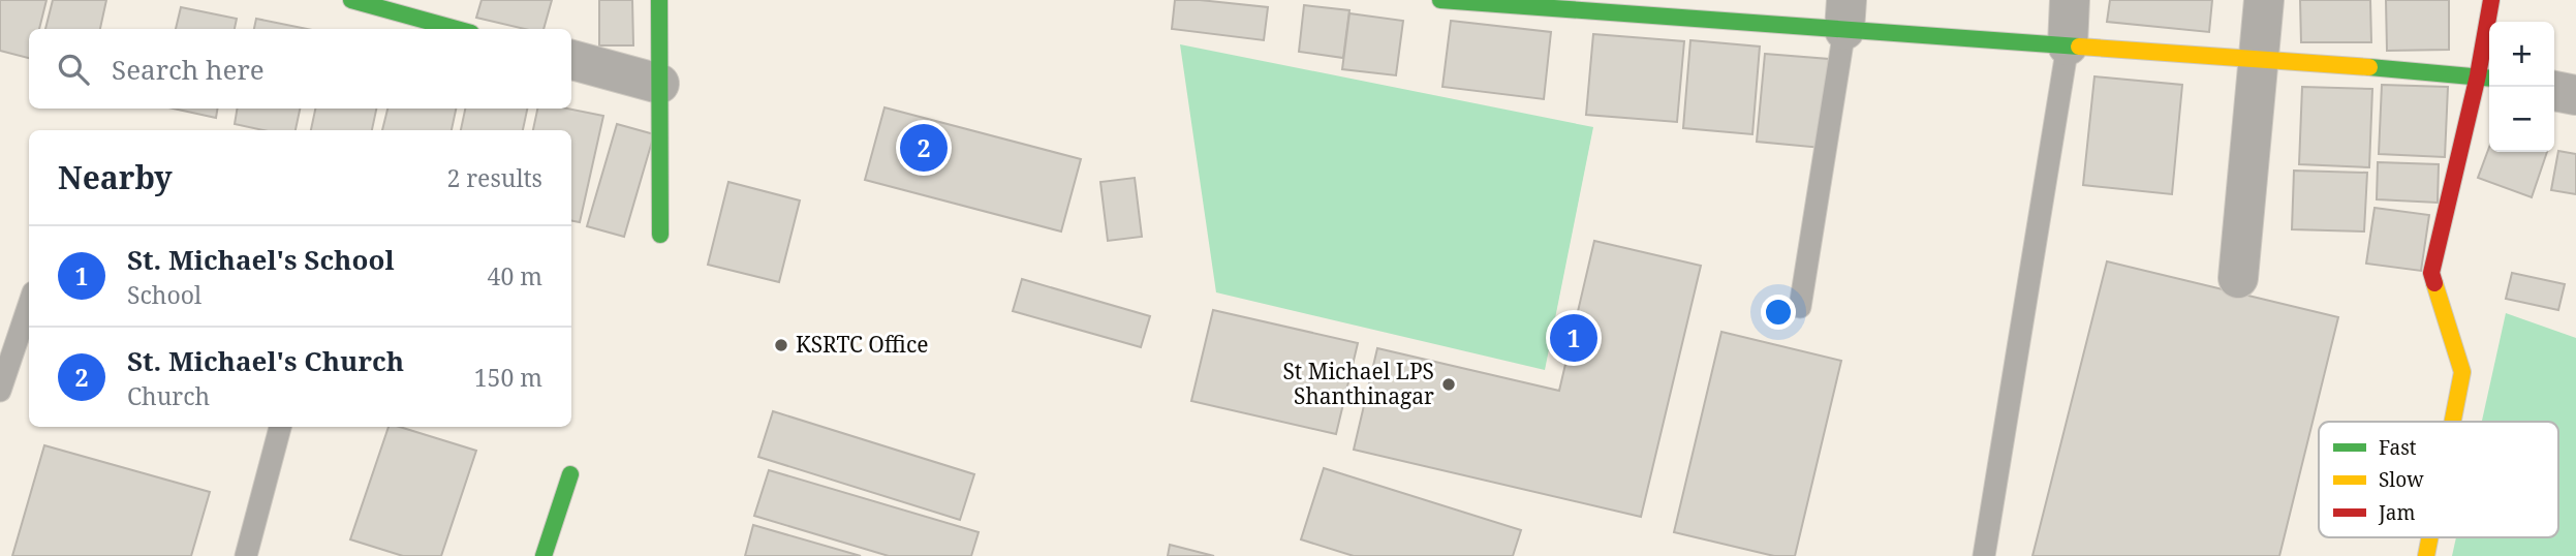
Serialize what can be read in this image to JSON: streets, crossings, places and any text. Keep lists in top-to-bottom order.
{
  "places": ["KSRTC Office", "St Michael LPS Shanthinagar"],
  "legend": ["Fast", "Slow", "Jam"],
  "page": {
    "map_buttons": ["+", "−"],
    "search": "Search here",
    "pins": ["2", "1"],
    "heading": ["Nearby", "2 results"],
    "list": [
      {
        "mark": "1",
        "name": "St. Michael's School",
        "note": "School",
        "value": "40 m"
      },
      {
        "mark": "2",
        "name": "St. Michael's Church",
        "note": "Church",
        "value": "150 m"
      }
    ]
  }
}
